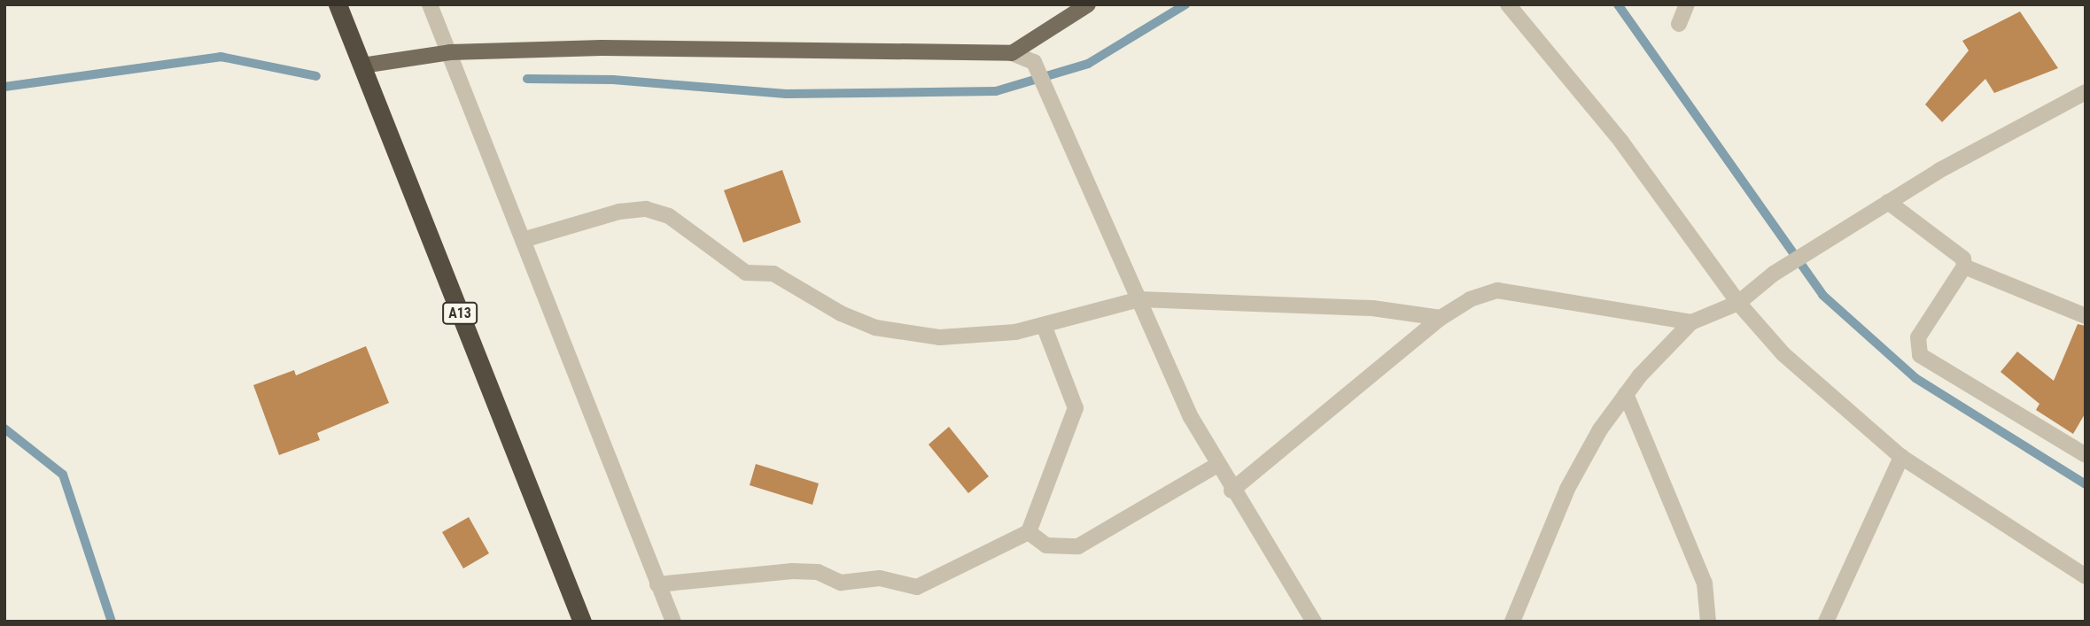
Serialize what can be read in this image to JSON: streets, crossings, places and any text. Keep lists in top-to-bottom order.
{
  "streets": {
    "highway": ["A13"]
  }
}
